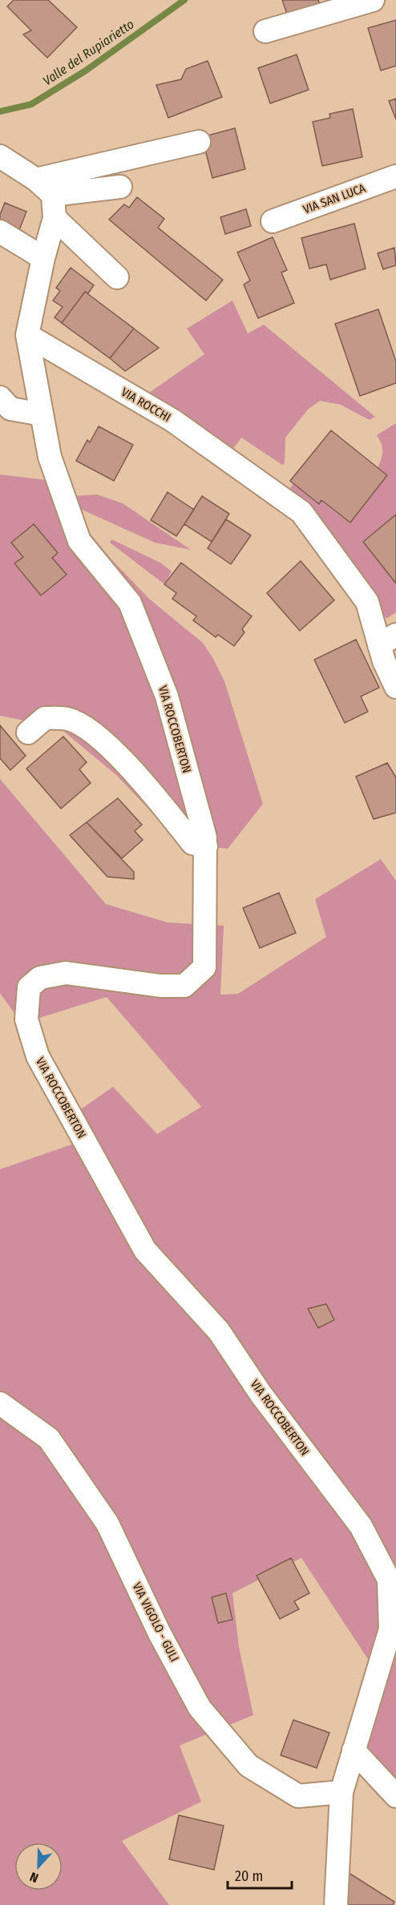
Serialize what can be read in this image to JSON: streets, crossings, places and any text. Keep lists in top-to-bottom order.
{
  "streets": {
    "street": [
      "VIA SAN LUCA",
      "VIA ROCCHI",
      "VIA ROCCOBERTON",
      "VIA VIGOLO - GULI"
    ]
  },
  "crossings": [
    ["VIA ROCCHI", "VIA ROCCOBERTON"],
    ["VIA ROCCOBERTON", "VIA VIGOLO - GULI"]
  ],
  "water": ["Valle del Rupiarietto"],
  "scale_bar": "20 m",
  "north": "bottom"
}
